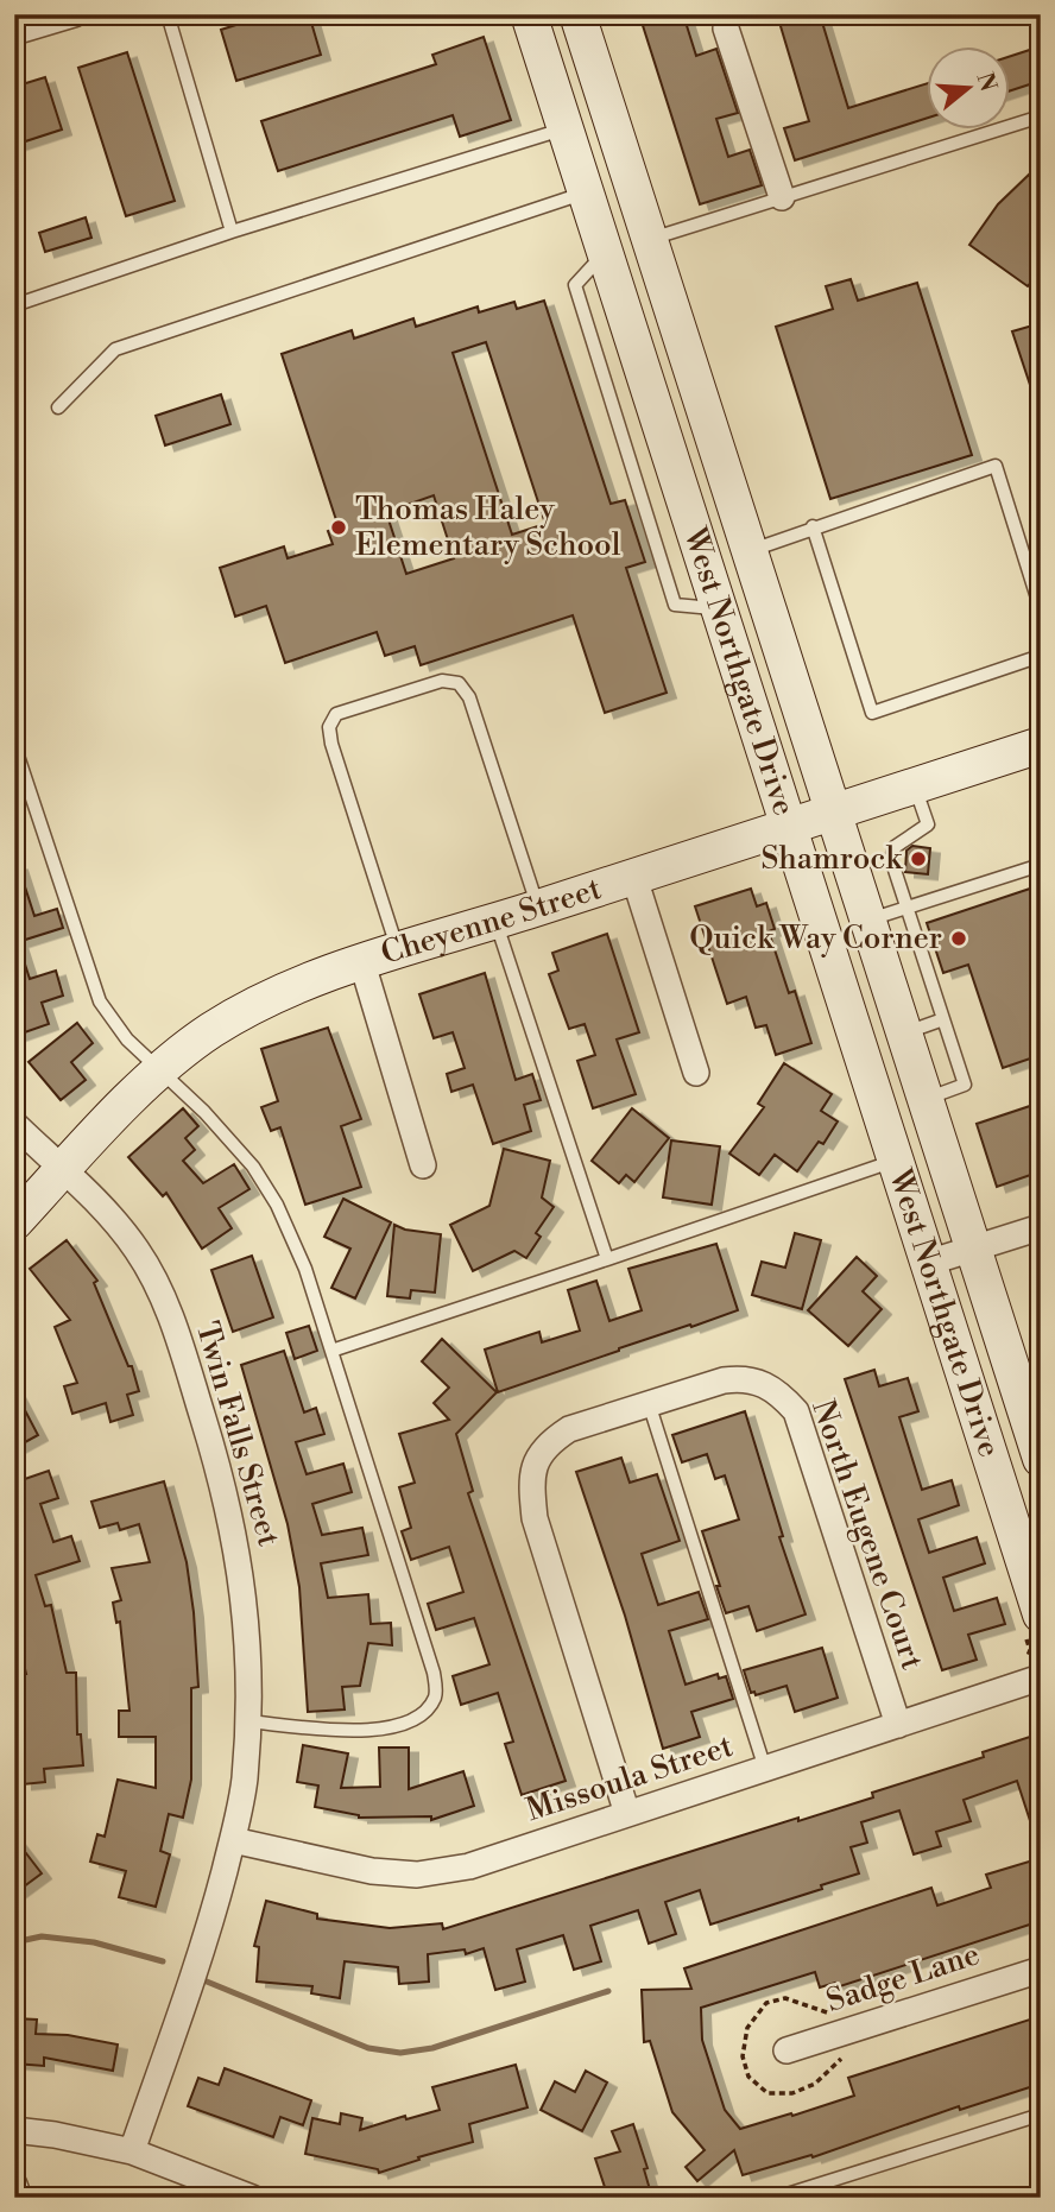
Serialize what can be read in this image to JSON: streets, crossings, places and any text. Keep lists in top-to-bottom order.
{
  "streets": {
    "main road": ["West Northgate Drive", "Cheyenne Street"],
    "street": [
      "Twin Falls Street",
      "North Eugene Court",
      "Missoula Street",
      "Sadge Lane"
    ]
  },
  "crossings": [
    ["West Northgate Drive", "Cheyenne Street"],
    ["Cheyenne Street", "Twin Falls Street"],
    ["Twin Falls Street", "Missoula Street"],
    ["North Eugene Court", "Missoula Street"]
  ],
  "places": ["Thomas Haley Elementary School", "Shamrock", "Quick Way Corner"],
  "north": "right"
}
